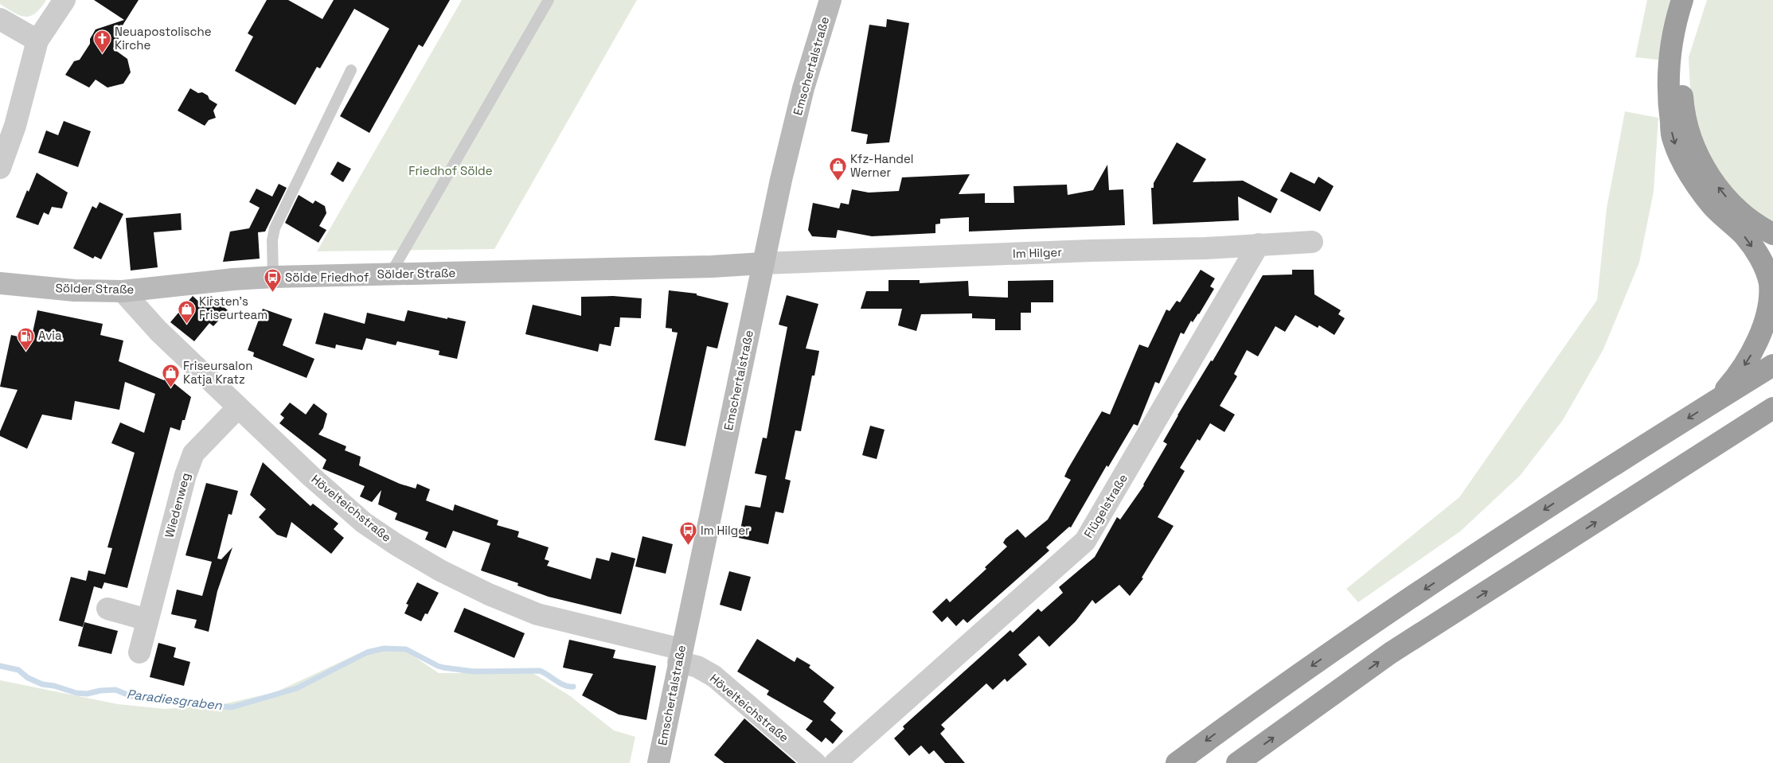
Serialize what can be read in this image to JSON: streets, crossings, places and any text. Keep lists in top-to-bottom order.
{
  "streets": {
    "main road": ["Emschertalstraße", "Sölder Straße"],
    "street": [
      "Im Hilger",
      "Wiedenweg",
      "Flügelstraße",
      "Hövelteichstraße"
    ]
  },
  "crossings": [
    ["Emschertalstraße", "Im Hilger"],
    ["Emschertalstraße", "Sölder Straße"],
    ["Emschertalstraße", "Hövelteichstraße"],
    ["Im Hilger", "Sölder Straße"],
    ["Im Hilger", "Flügelstraße"],
    ["Sölder Straße", "Hövelteichstraße"],
    ["Wiedenweg", "Hövelteichstraße"]
  ],
  "water": ["Paradiesgraben"],
  "parks": ["Friedhof Sölde"],
  "places": {
    "church": ["Neuapostolische Kirche"],
    "shop": ["Kfz-Handel Werner", "Kirsten's Friseurteam", "Friseursalon Katja Kratz"],
    "bus stop": ["Sölde Friedhof", "Im Hilger"],
    "fuel station": ["Avia"]
  }
}
